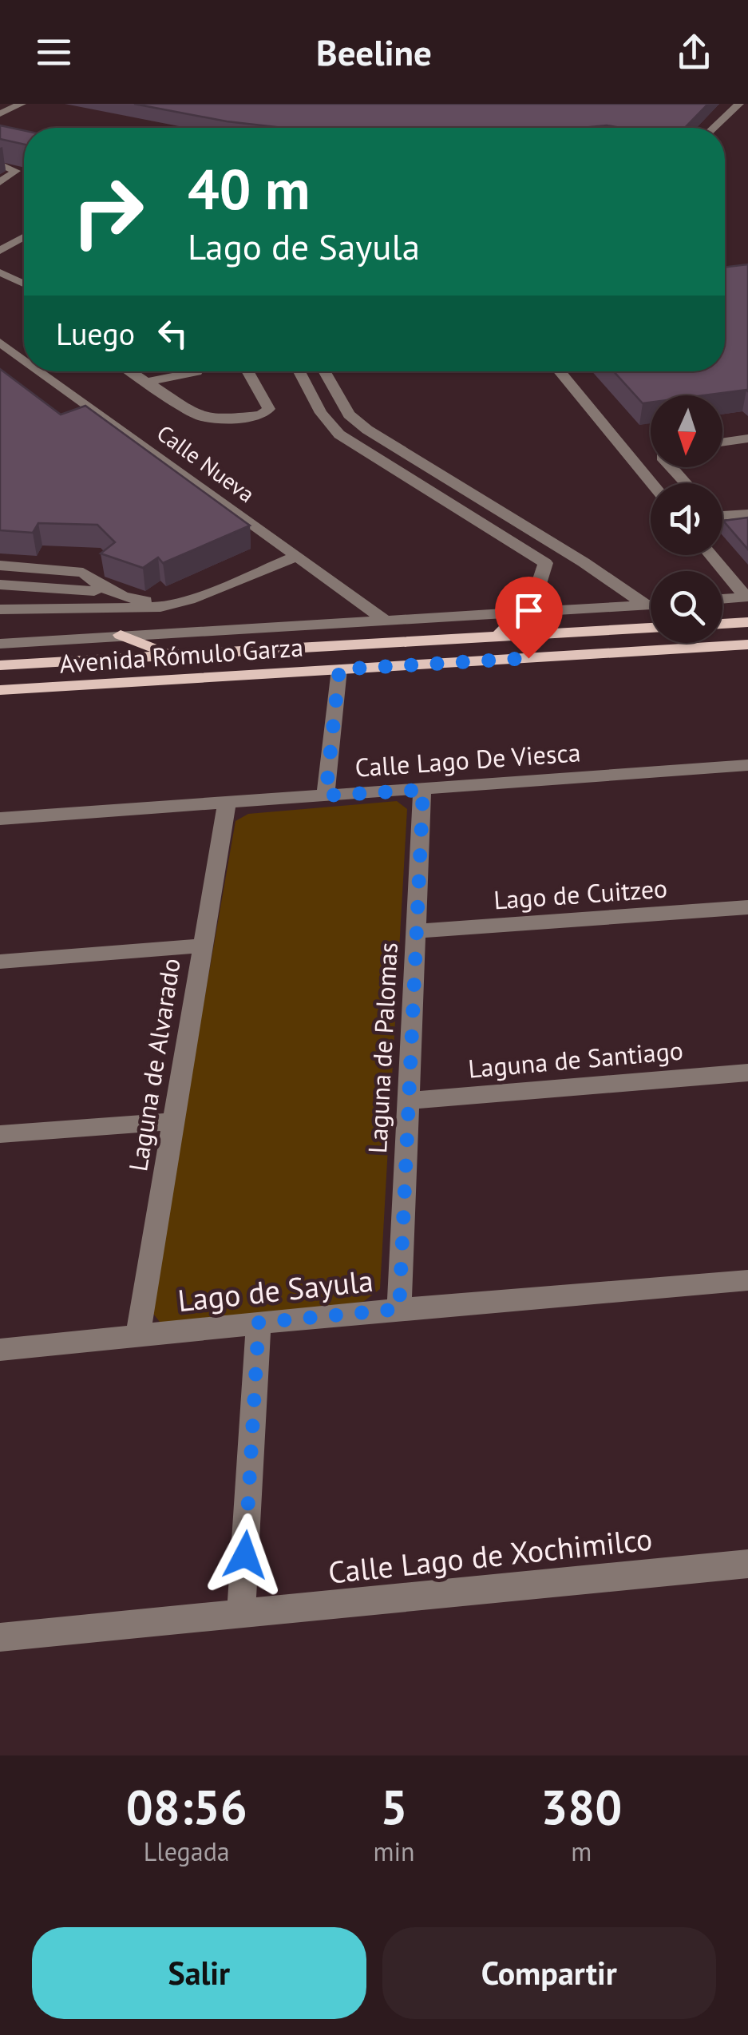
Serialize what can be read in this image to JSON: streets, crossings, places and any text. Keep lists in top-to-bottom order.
{
  "streets": {
    "main road": ["Avenida Rómulo Garza"],
    "street": [
      "Calle Nueva",
      "Calle Lago De Viesca",
      "Lago de Cuitzeo",
      "Laguna de Palomas",
      "Laguna de Santiago",
      "Laguna de Alvarado",
      "Lago de Sayula",
      "Calle Lago de Xochimilco"
    ]
  },
  "crossings": [
    ["Calle Lago De Viesca", "Laguna de Palomas"],
    ["Calle Lago De Viesca", "Laguna de Alvarado"],
    ["Lago de Cuitzeo", "Laguna de Palomas"],
    ["Laguna de Palomas", "Laguna de Santiago"],
    ["Laguna de Palomas", "Lago de Sayula"],
    ["Laguna de Alvarado", "Lago de Sayula"]
  ],
  "north": "bottom",
  "page": {
    "header": "Beeline",
    "turn": ["40 m", "Lago de Sayula"],
    "then": "Luego",
    "eta": [
      "08:56",
      "Llegada",
      "5",
      "min",
      "380",
      "m"
    ],
    "buttons": ["Salir", "Compartir"]
  }
}
